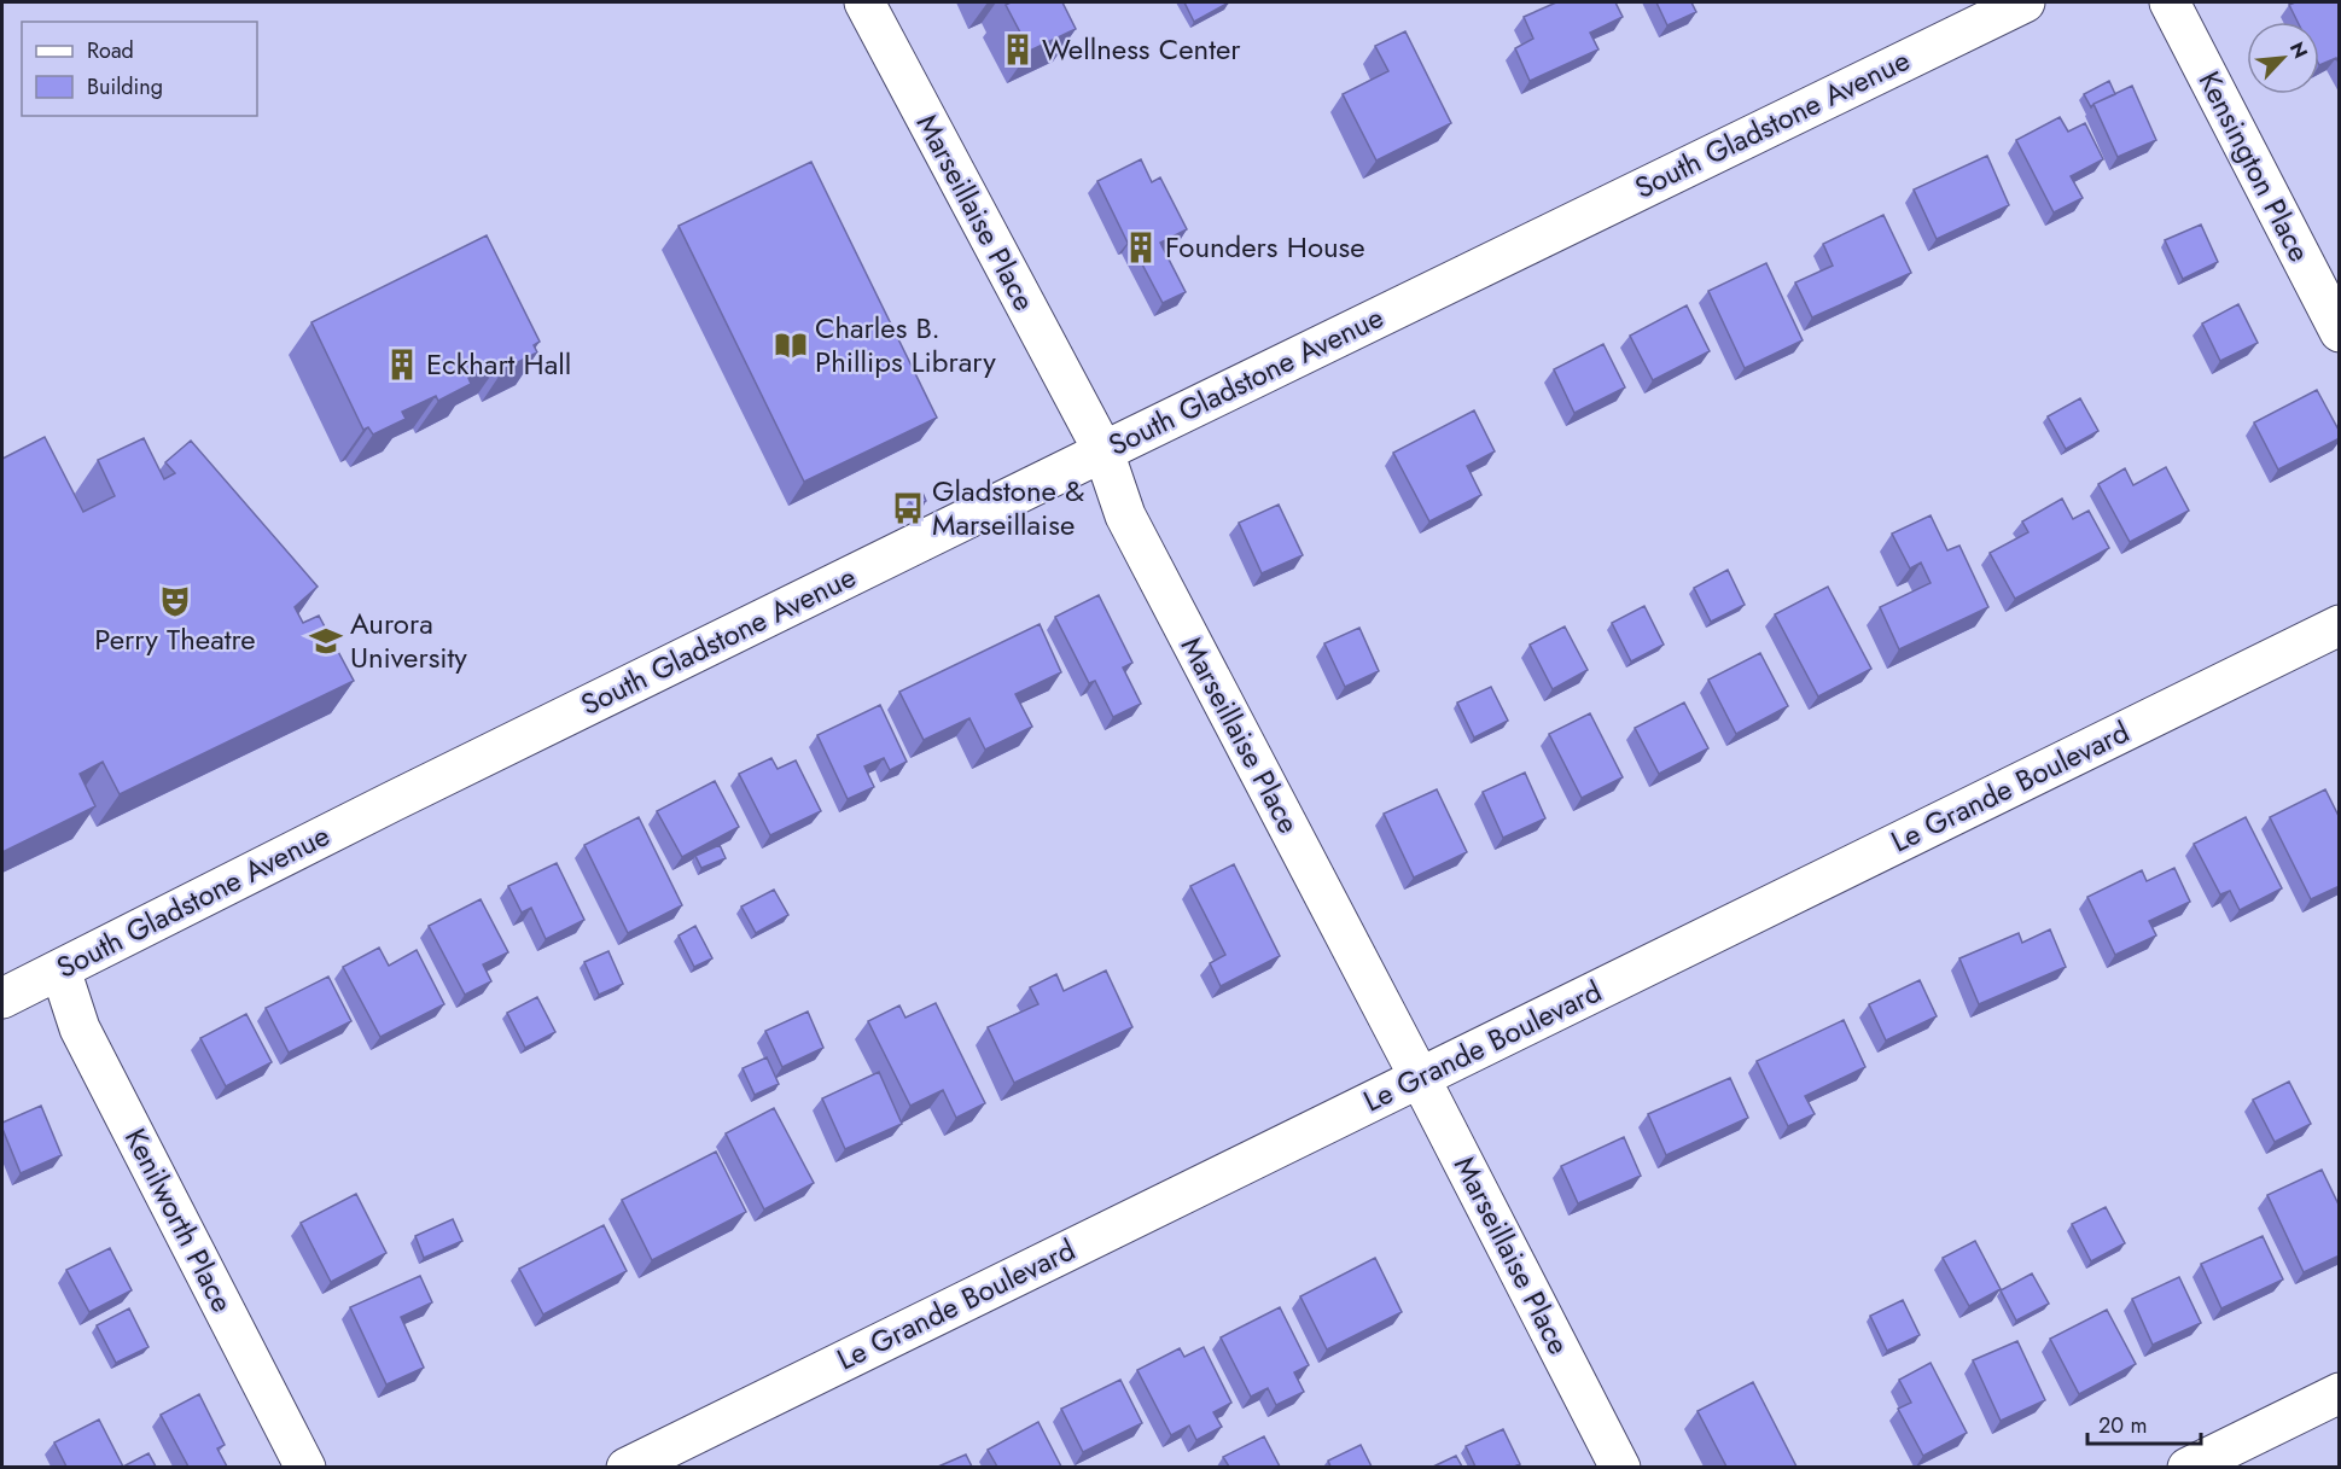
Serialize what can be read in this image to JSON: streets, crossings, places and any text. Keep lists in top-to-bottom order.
{
  "streets": {
    "street": [
      "South Gladstone Avenue",
      "Kensington Place",
      "Marseillaise Place",
      "Le Grande Boulevard",
      "Kenilworth Place"
    ]
  },
  "crossings": [
    ["South Gladstone Avenue", "Marseillaise Place"],
    ["South Gladstone Avenue", "Kenilworth Place"],
    ["Marseillaise Place", "Le Grande Boulevard"]
  ],
  "places": {
    "building": ["Wellness Center", "Founders House", "Eckhart Hall"],
    "library": ["Charles B. Phillips Library"],
    "bus stop": ["Gladstone & Marseillaise"],
    "theatre": ["Perry Theatre"],
    "school or university": ["Aurora University"]
  },
  "legend": ["Road", "Building"],
  "scale_bar": "20 m",
  "north": "top right"
}
